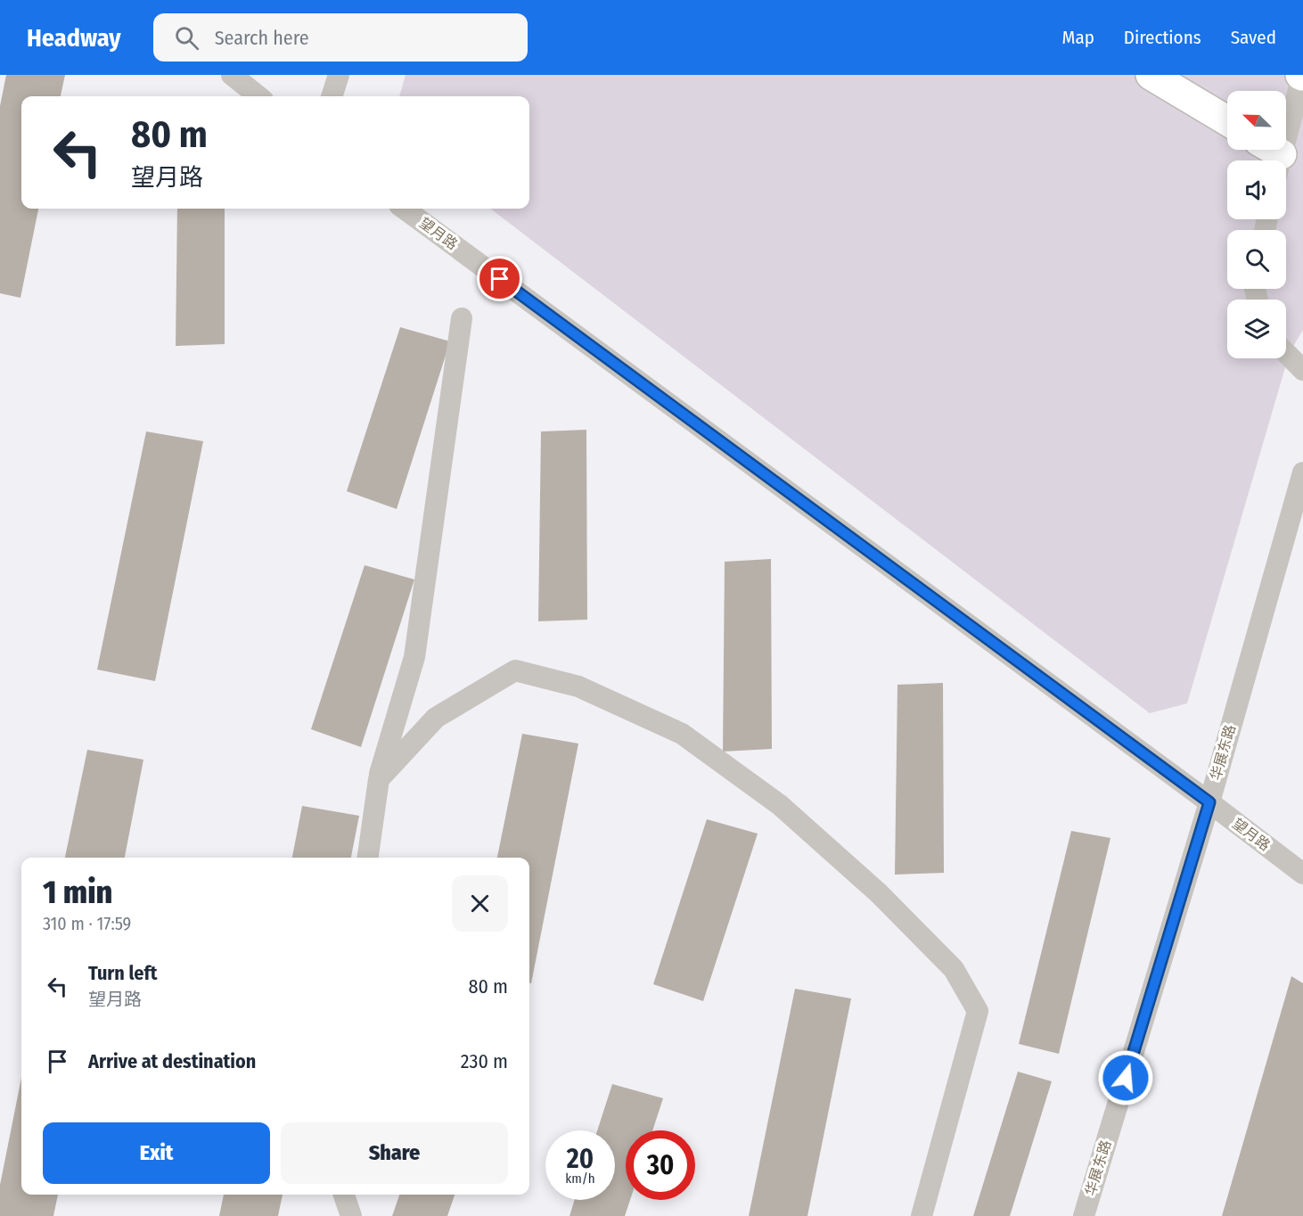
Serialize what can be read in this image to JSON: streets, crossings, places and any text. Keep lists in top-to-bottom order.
{
  "streets": {
    "street": ["望月路", "华展东路"]
  },
  "crossings": [
    ["望月路", "华展东路"]
  ],
  "north": "top left",
  "page": {
    "header": "Headway",
    "search": "Search here",
    "nav": ["Map", "Directions", "Saved"],
    "turn": ["80 m", "望月路"],
    "heading": ["1 min", "310 m · 17:59"],
    "list": [
      {
        "name": "Turn left",
        "note": "望月路",
        "value": "80 m"
      },
      {
        "name": "Arrive at destination",
        "value": "230 m"
      }
    ],
    "buttons": ["Exit", "Share"],
    "speed": "20 km/h",
    "limit": "30"
  }
}
